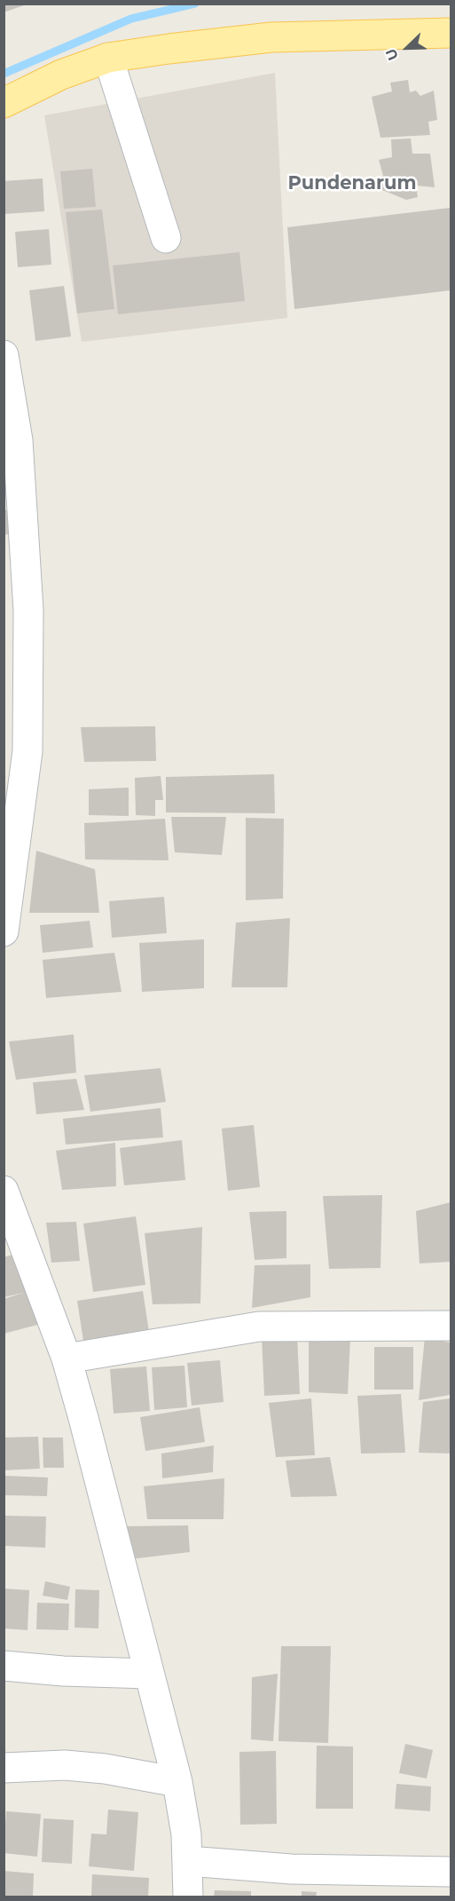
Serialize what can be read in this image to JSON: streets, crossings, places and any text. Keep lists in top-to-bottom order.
{
  "districts": ["Pundenarum"],
  "north": "bottom left"
}
